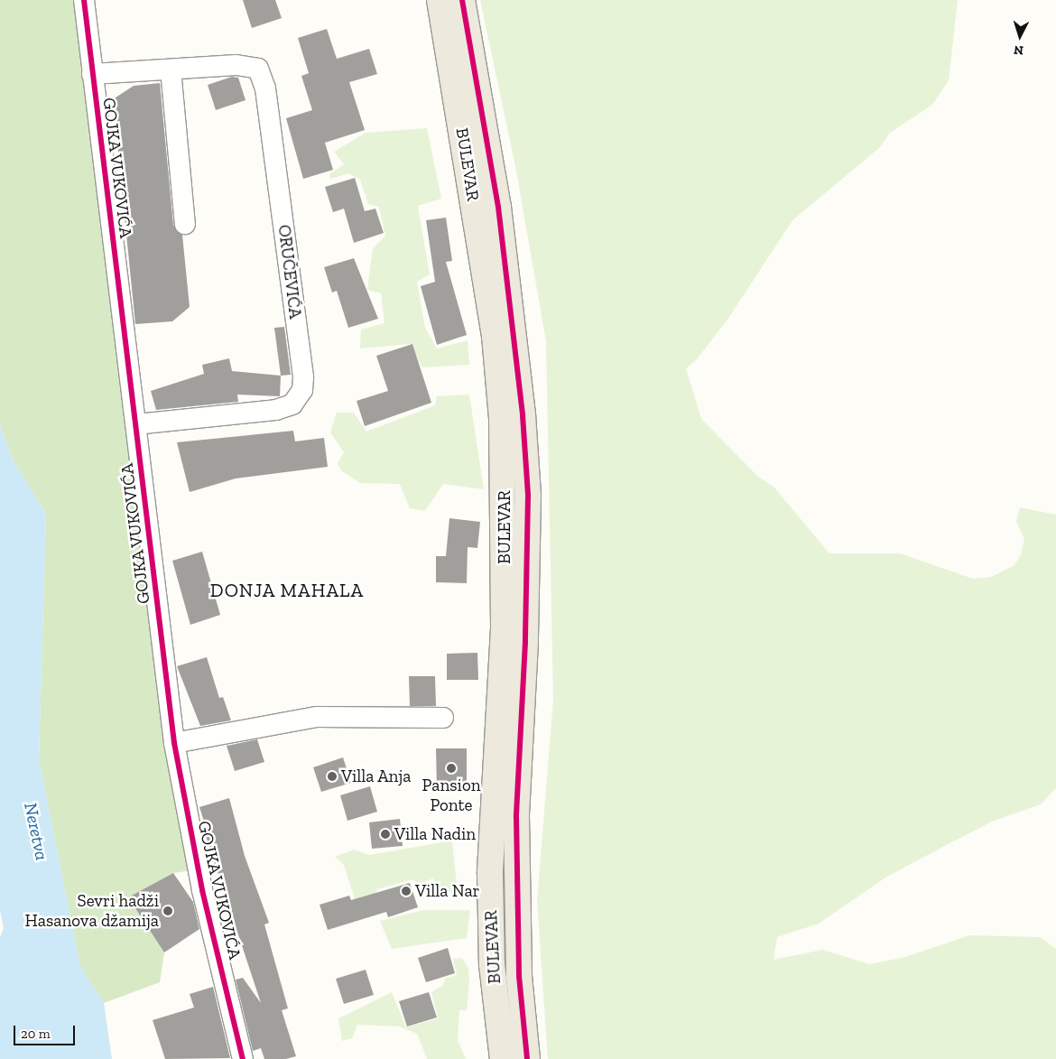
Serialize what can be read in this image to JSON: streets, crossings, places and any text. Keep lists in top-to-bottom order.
{
  "streets": {
    "main road": ["BULEVAR"],
    "street": ["GOJKA VUKOVIĆA", "ORUČEVIĆA"]
  },
  "crossings": [
    ["GOJKA VUKOVIĆA", "ORUČEVIĆA"]
  ],
  "districts": ["DONJA MAHALA"],
  "water": ["Neretva"],
  "places": [
    "Pansion Ponte",
    "Villa Anja",
    "Villa Nadin",
    "Villa Nar",
    "Sevri hadži Hasanova džamija"
  ],
  "scale_bar": "20 m",
  "north": "bottom"
}
